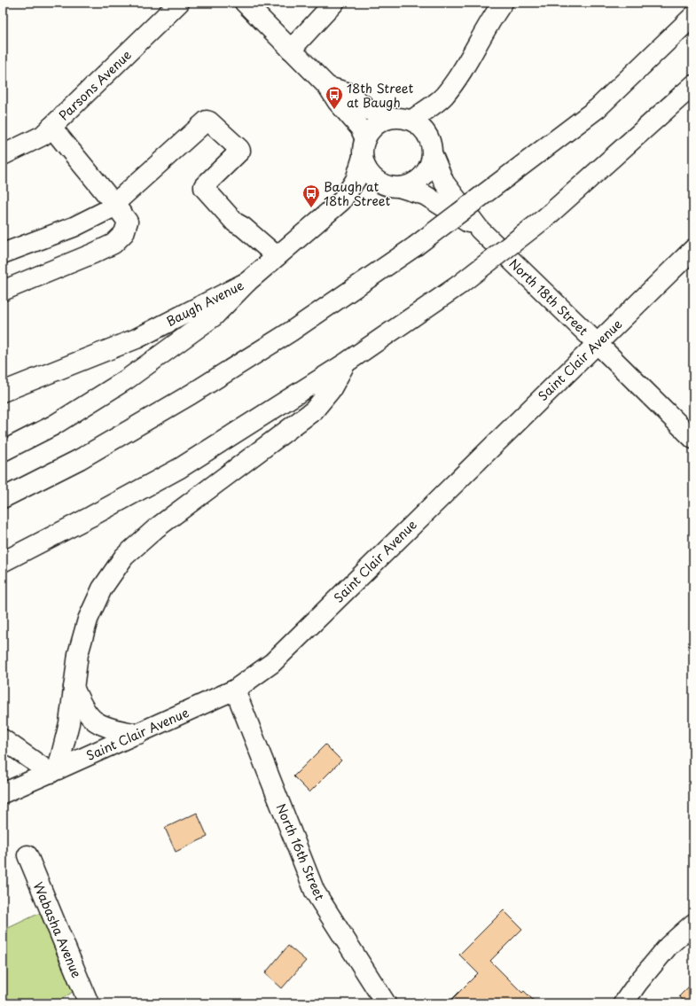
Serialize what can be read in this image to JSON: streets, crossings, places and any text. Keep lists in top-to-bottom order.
{
  "streets": {
    "main road": [
      "Parsons Avenue",
      "North 18th Street",
      "Baugh Avenue",
      "Saint Clair Avenue",
      "North 16th Street",
      "Wabasha Avenue"
    ]
  },
  "crossings": [
    ["North 18th Street", "Baugh Avenue"],
    ["North 18th Street", "Saint Clair Avenue"],
    ["Saint Clair Avenue", "North 16th Street"]
  ],
  "places": {
    "bus stop": ["18th Street at Baugh", "Baugh at 18th Street"]
  }
}
